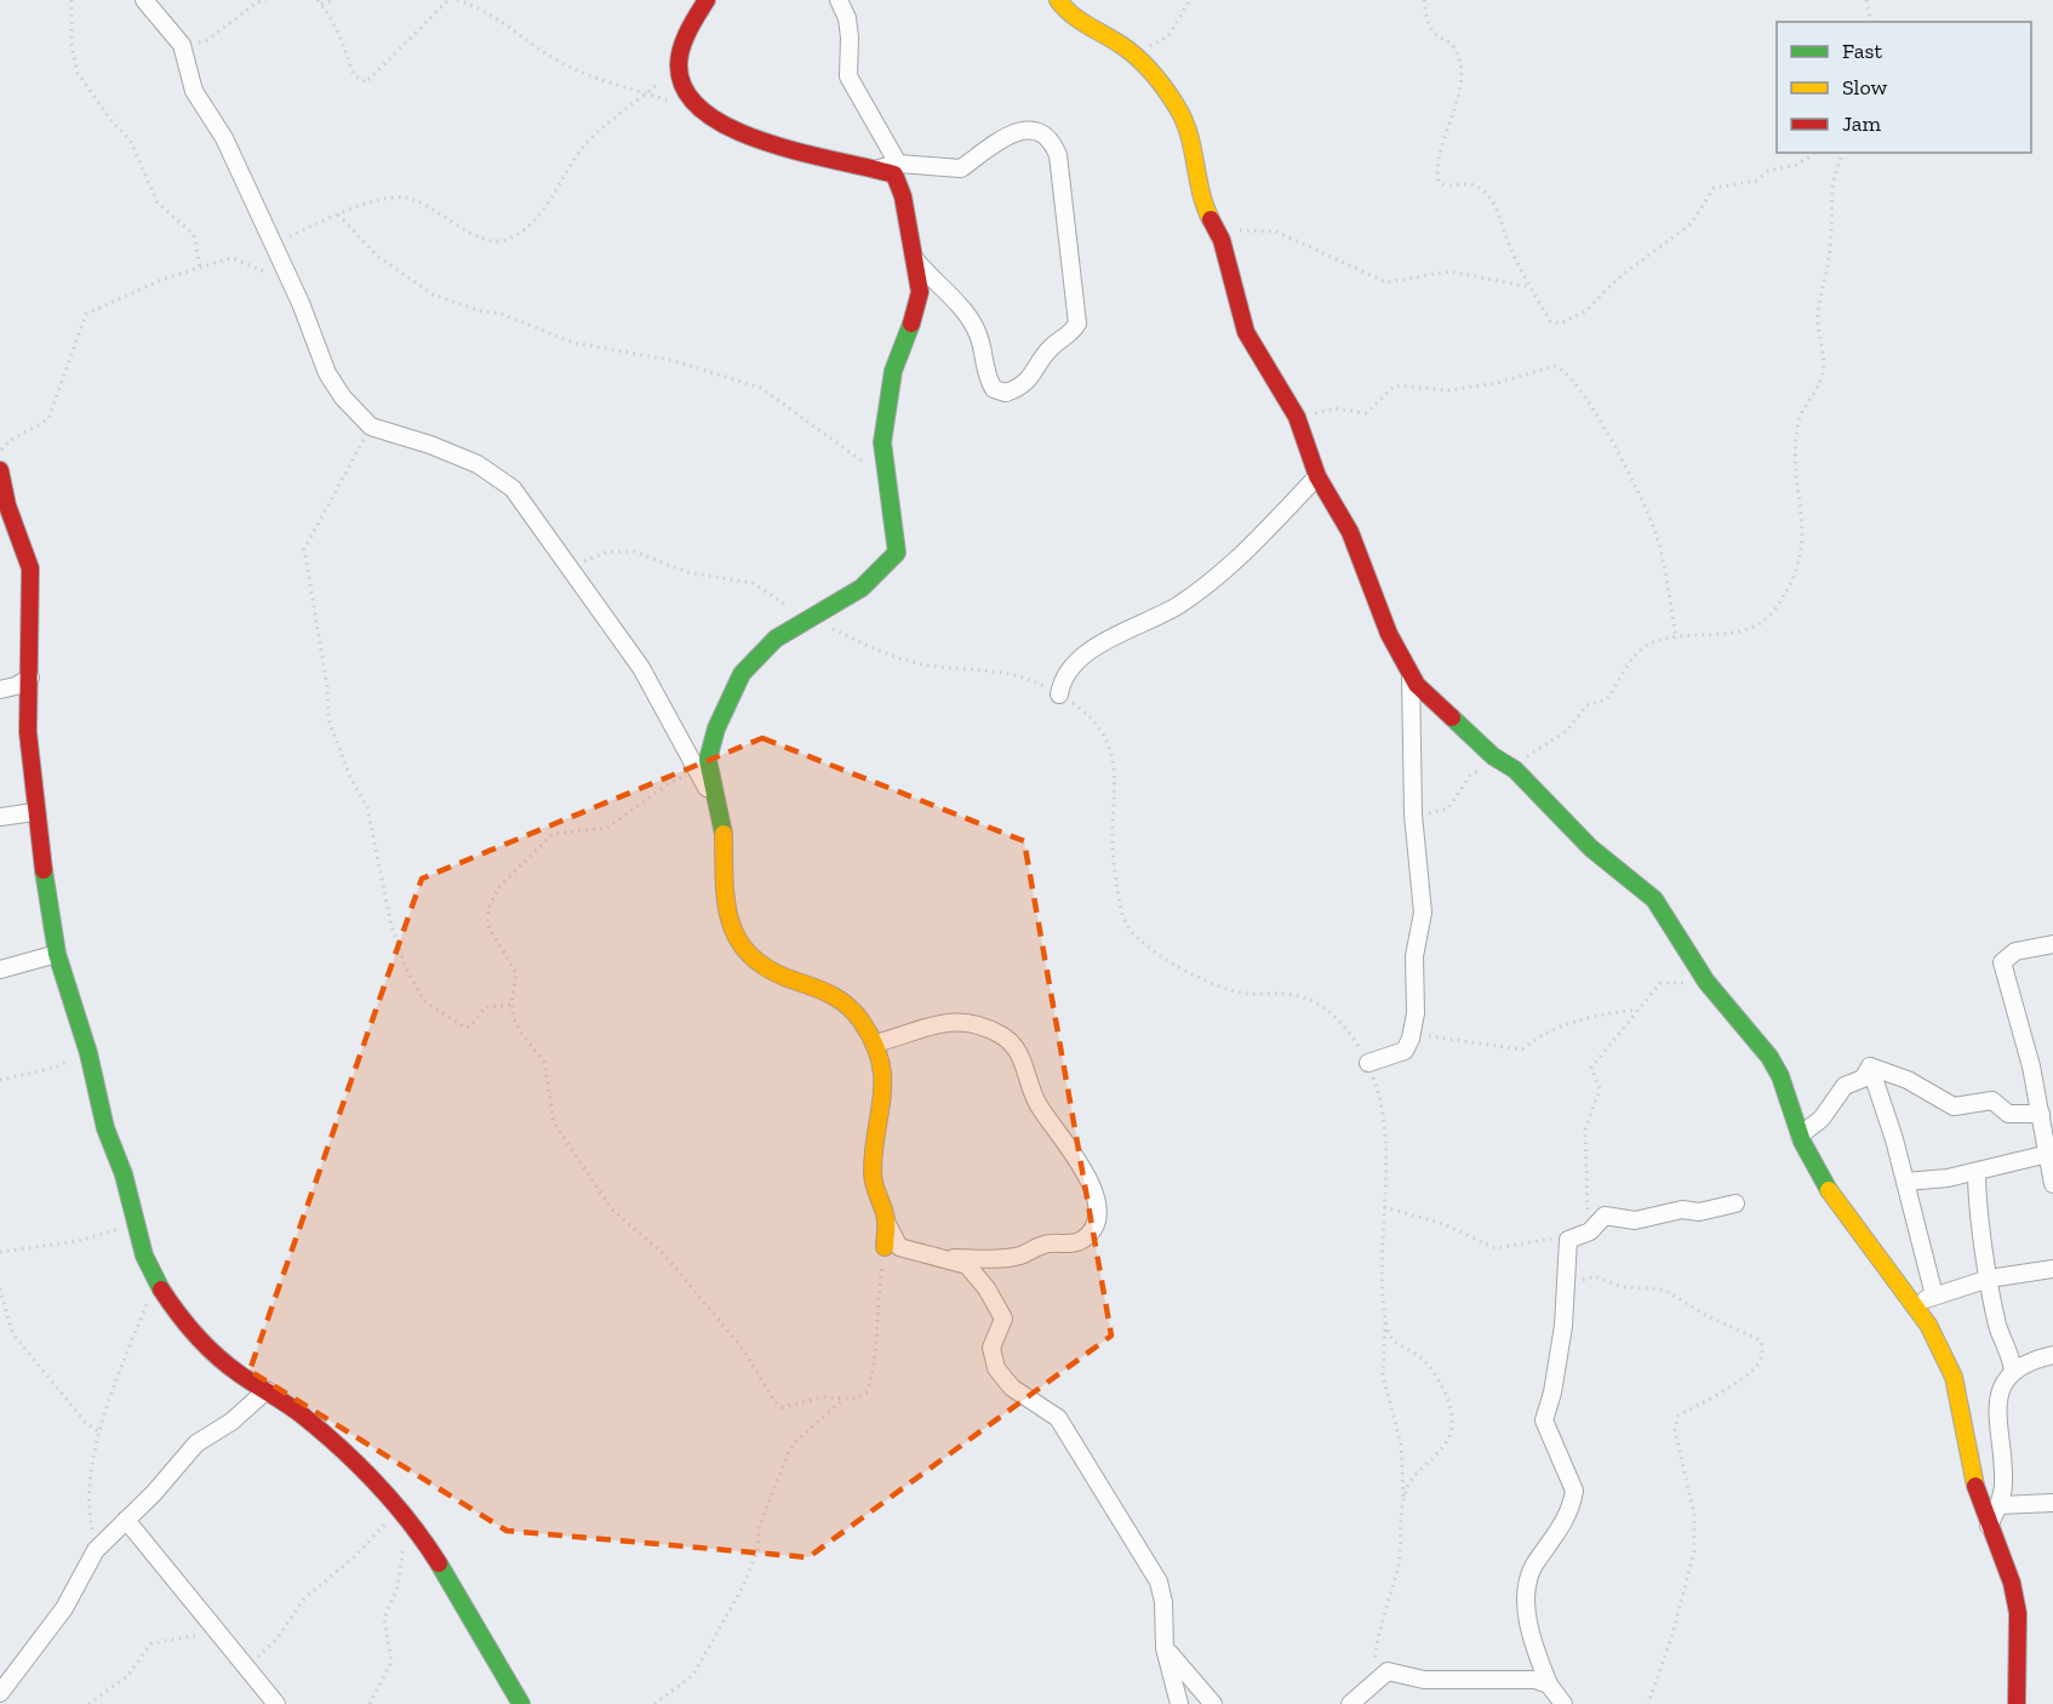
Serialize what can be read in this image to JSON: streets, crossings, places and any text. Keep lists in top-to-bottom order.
{
  "legend": ["Fast", "Slow", "Jam"]
}
